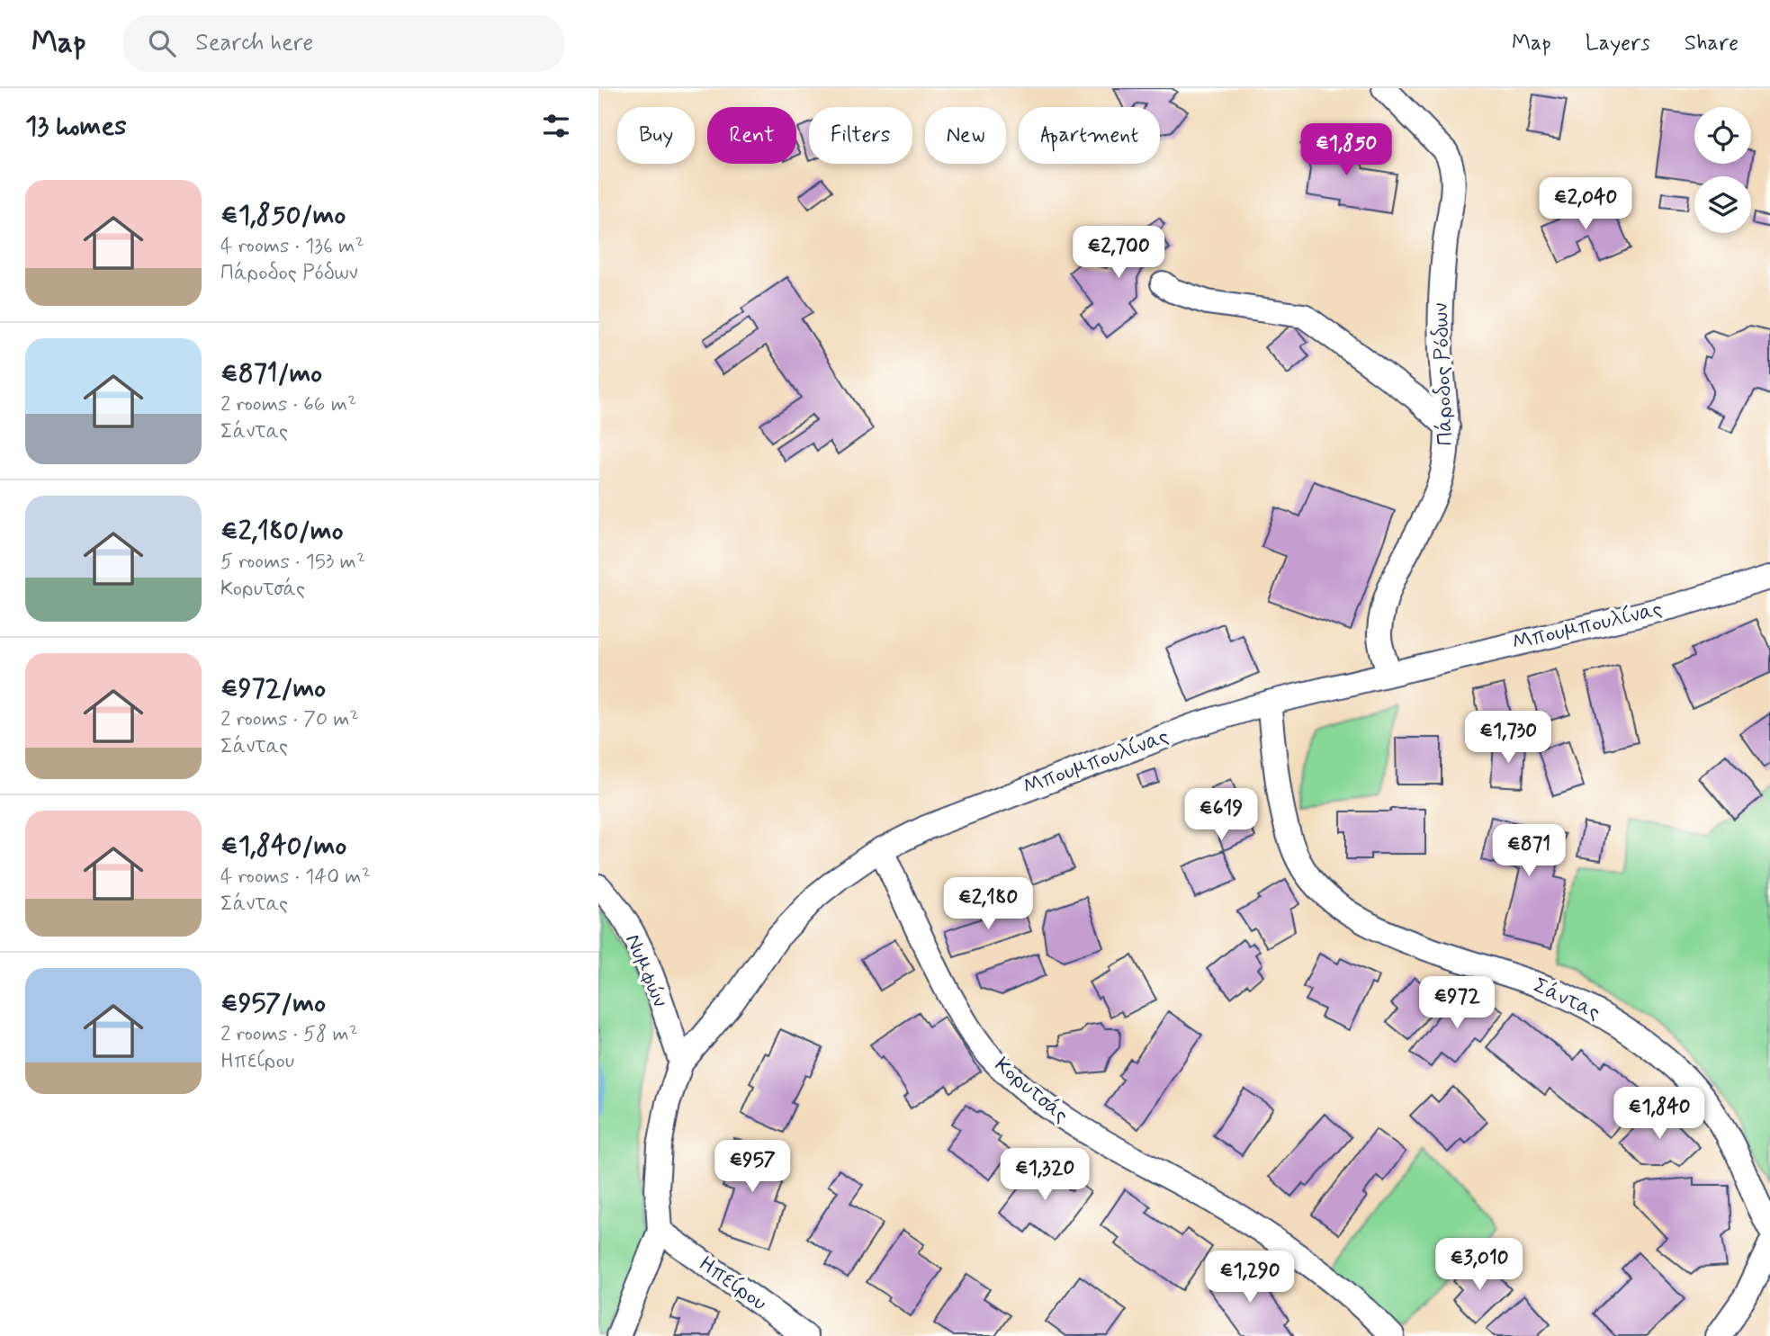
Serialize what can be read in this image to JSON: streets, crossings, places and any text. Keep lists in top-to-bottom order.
{
  "streets": {
    "street": [
      "Πάροδος Ρόδων",
      "Μπουμπουλίνας",
      "Νυμφών",
      "Σάντας",
      "Κορυτσάς",
      "Ηπείρου"
    ]
  },
  "crossings": [
    ["Πάροδος Ρόδων", "Μπουμπουλίνας"],
    ["Μπουμπουλίνας", "Νυμφών"],
    ["Μπουμπουλίνας", "Σάντας"],
    ["Μπουμπουλίνας", "Κορυτσάς"],
    ["Μπουμπουλίνας", "Ηπείρου"]
  ],
  "page": {
    "header": "Map",
    "search": "Search here",
    "nav": ["Map", "Layers", "Share"],
    "heading": "13 homes",
    "chip": [
      "Buy",
      "Rent",
      "Filters",
      "New",
      "Apartment"
    ],
    "price": [
      "€1,850",
      "€2,040",
      "€2,700",
      "€1,730",
      "€619",
      "€871",
      "€2,180",
      "€972",
      "€1,840",
      "€957",
      "€1,320",
      "€3,010",
      "€1,290"
    ],
    "list": [
      {
        "name": "€1,850/mo",
        "note": "4 rooms · 136 m² · Πάροδος Ρόδων"
      },
      {
        "name": "€871/mo",
        "note": "2 rooms · 66 m² · Σάντας"
      },
      {
        "name": "€2,180/mo",
        "note": "5 rooms · 153 m² · Κορυτσάς"
      },
      {
        "name": "€972/mo",
        "note": "2 rooms · 70 m² · Σάντας"
      },
      {
        "name": "€1,840/mo",
        "note": "4 rooms · 140 m² · Σάντας"
      },
      {
        "name": "€957/mo",
        "note": "2 rooms · 58 m² · Ηπείρου"
      }
    ]
  }
}
